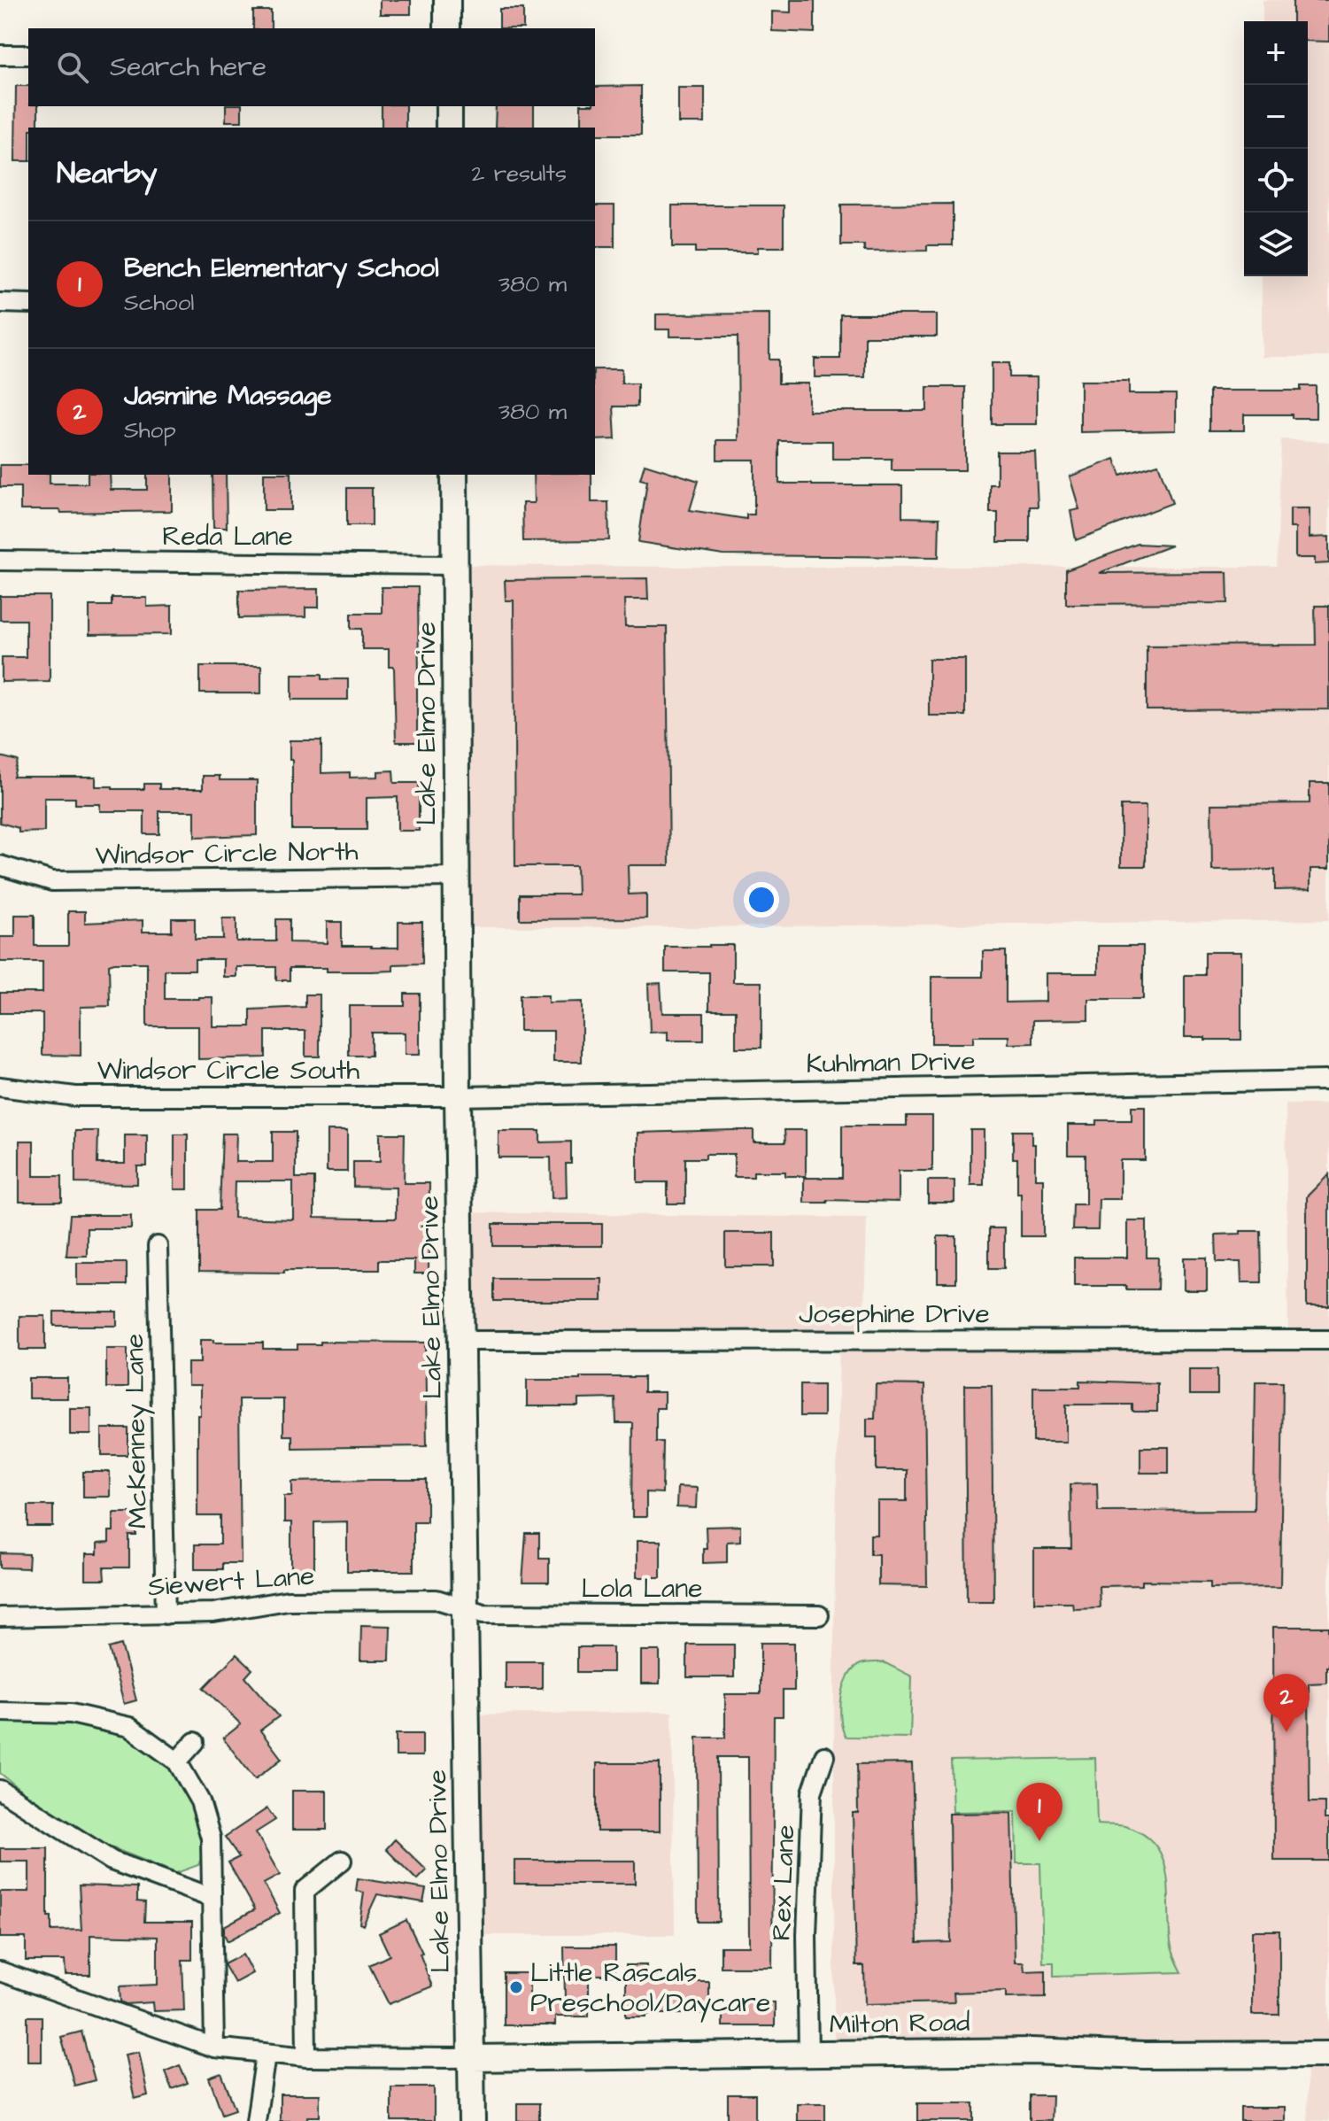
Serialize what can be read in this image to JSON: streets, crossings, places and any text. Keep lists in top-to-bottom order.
{
  "streets": {
    "main road": ["Lake Elmo Drive", "Milton Road"],
    "street": [
      "Reda Lane",
      "Windsor Circle North",
      "Kuhlman Drive",
      "Windsor Circle South",
      "Josephine Drive",
      "McKenney Lane",
      "Siewert Lane",
      "Lola Lane",
      "Rex Lane"
    ]
  },
  "crossings": [
    ["Reda Lane", "Lake Elmo Drive"],
    ["Lake Elmo Drive", "Windsor Circle North"],
    ["Lake Elmo Drive", "Kuhlman Drive"],
    ["Lake Elmo Drive", "Windsor Circle South"],
    ["Lake Elmo Drive", "Josephine Drive"],
    ["Lake Elmo Drive", "Siewert Lane"],
    ["Lake Elmo Drive", "Lola Lane"],
    ["Lake Elmo Drive", "Milton Road"],
    ["Kuhlman Drive", "Windsor Circle South"],
    ["McKenney Lane", "Siewert Lane"],
    ["Siewert Lane", "Lola Lane"],
    ["Rex Lane", "Milton Road"]
  ],
  "places": ["Little Rascals Preschool/Daycare"],
  "page": {
    "map_buttons": ["+", "−"],
    "search": "Search here",
    "heading": ["Nearby", "2 results"],
    "list": [
      {
        "mark": "1",
        "name": "Bench Elementary School",
        "note": "School",
        "value": "380 m"
      },
      {
        "mark": "2",
        "name": "Jasmine Massage",
        "note": "Shop",
        "value": "380 m"
      }
    ],
    "pins": ["2", "1"]
  }
}
